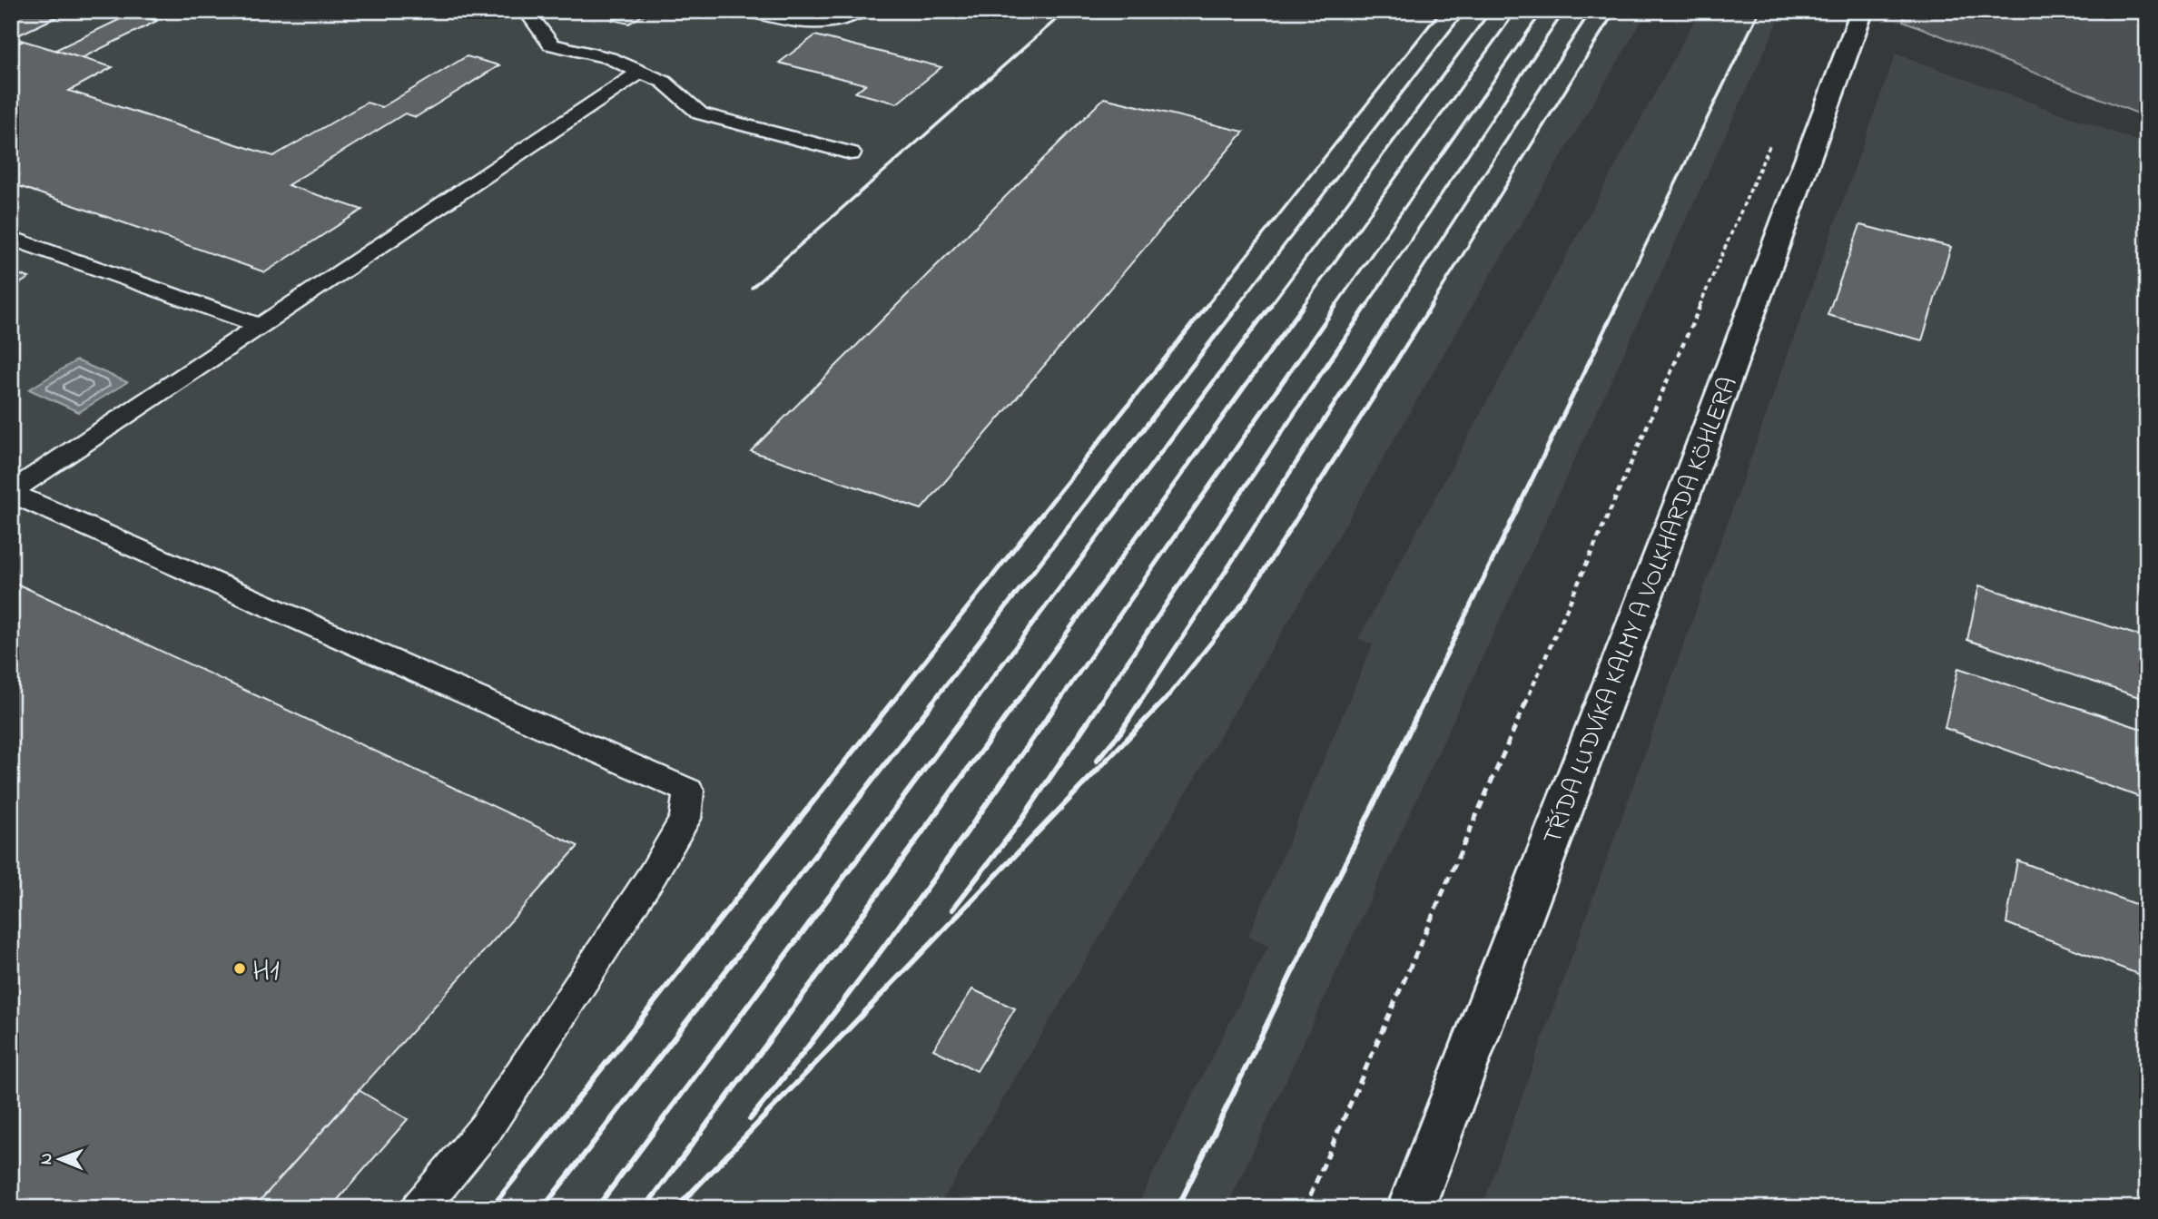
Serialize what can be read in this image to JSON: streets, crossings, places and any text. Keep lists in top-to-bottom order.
{
  "streets": {
    "street": ["TŘÍDA LUDVÍKA KALMY A VOLKHARDA KÖHLERA"]
  },
  "places": ["H1"],
  "north": "left"
}
